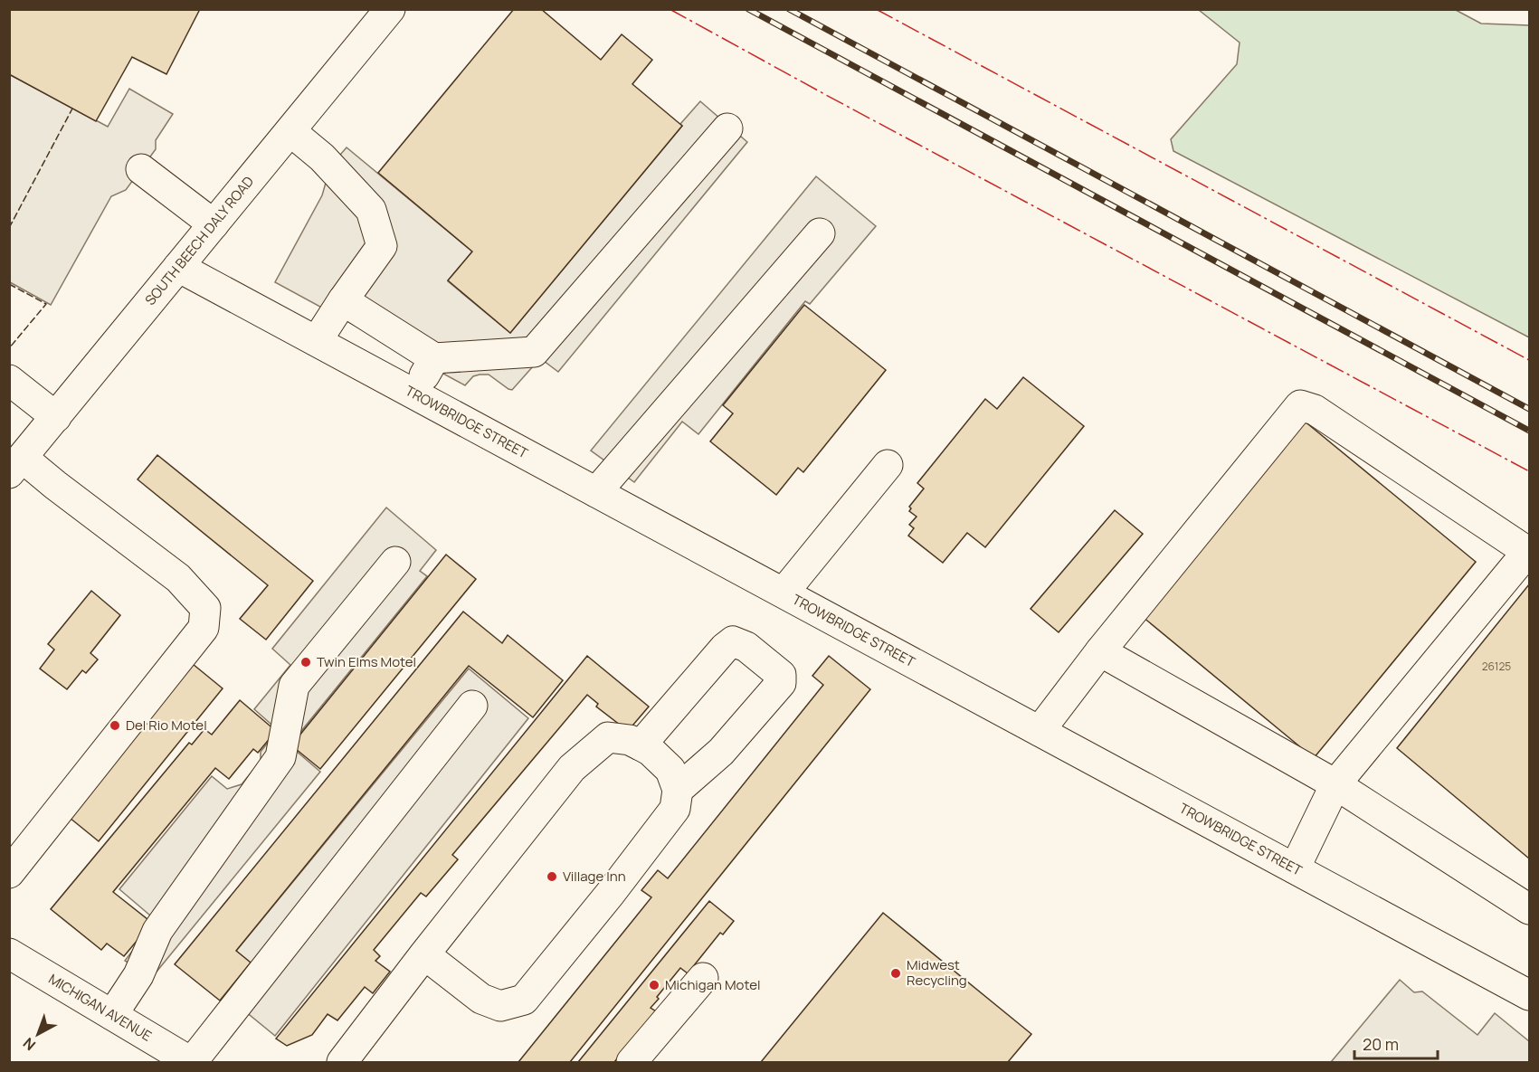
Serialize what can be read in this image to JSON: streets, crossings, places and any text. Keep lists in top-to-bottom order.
{
  "streets": {
    "street": ["SOUTH BEECH DALY ROAD", "TROWBRIDGE STREET", "MICHIGAN AVENUE"]
  },
  "crossings": [
    ["SOUTH BEECH DALY ROAD", "TROWBRIDGE STREET"]
  ],
  "places": [
    "Twin Elms Motel",
    "Del Rio Motel",
    "Village Inn",
    "Midwest Recycling",
    "Michigan Motel"
  ],
  "house_numbers": ["26125"],
  "scale_bar": "20 m",
  "north": "bottom left"
}
